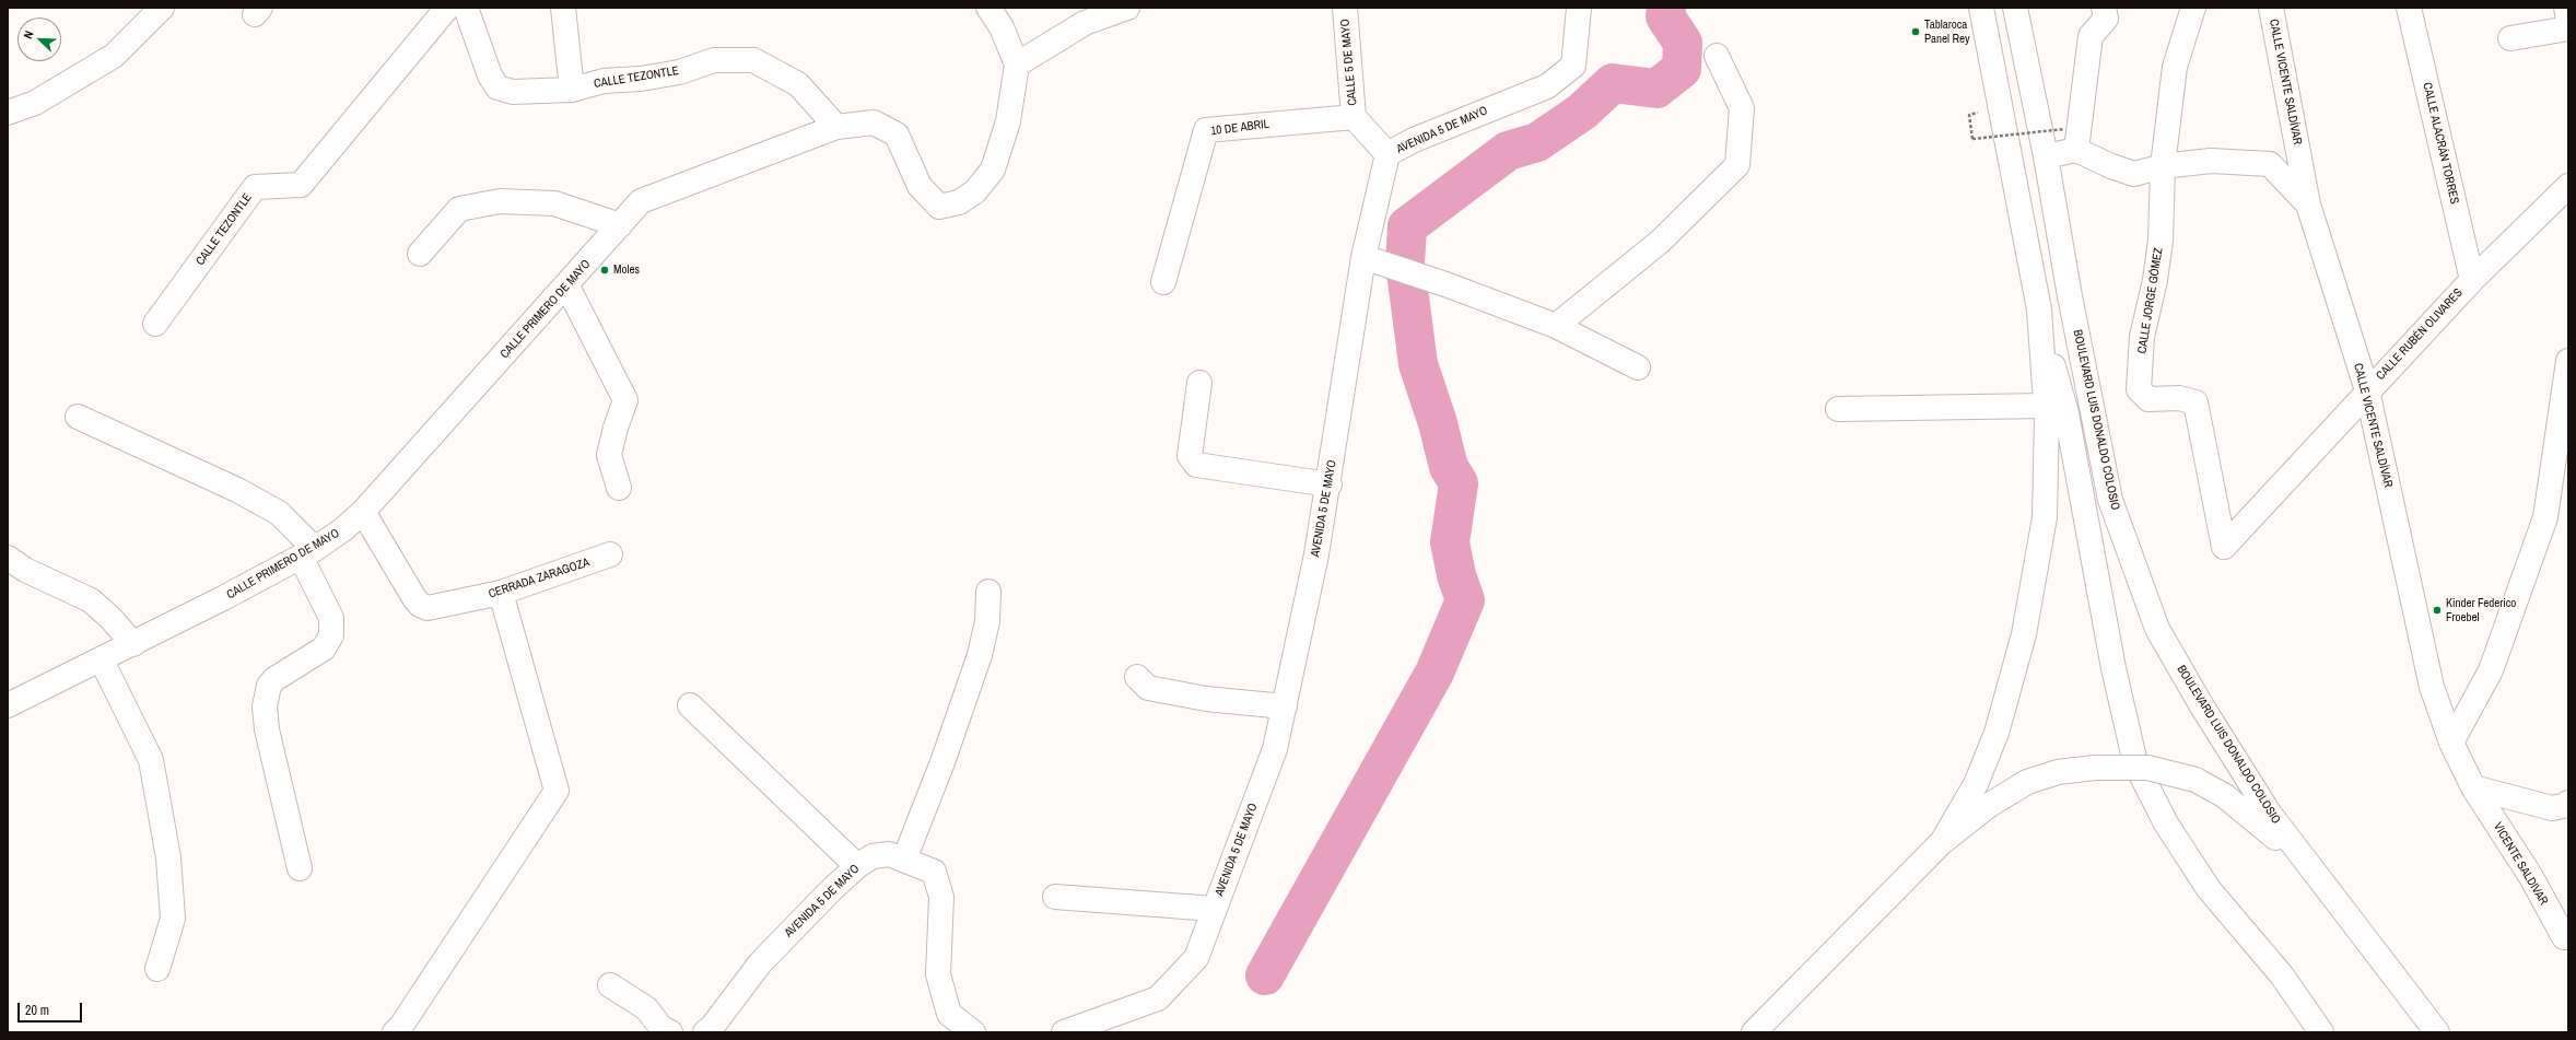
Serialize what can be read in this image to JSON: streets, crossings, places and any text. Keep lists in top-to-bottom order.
{
  "streets": {
    "main road": [
      "CALLE 5 DE MAYO",
      "CALLE TEZONTLE",
      "CALLE VICENTE SALDÍVAR",
      "10 DE ABRIL",
      "AVENIDA 5 DE MAYO",
      "CALLE ALACRÁN TORRES",
      "CALLE JORGE GÓMEZ",
      "CALLE PRIMERO DE MAYO",
      "CALLE RUBÉN OLIVARES",
      "BOULEVARD LUIS DONALDO COLOSIO",
      "CERRADA ZARAGOZA",
      "VICENTE SALDIVAR"
    ]
  },
  "crossings": [
    ["CALLE 5 DE MAYO", "10 DE ABRIL"],
    ["CALLE TEZONTLE", "CALLE PRIMERO DE MAYO"],
    ["CALLE VICENTE SALDÍVAR", "CALLE RUBÉN OLIVARES"],
    ["CALLE VICENTE SALDÍVAR", "VICENTE SALDIVAR"],
    ["CALLE ALACRÁN TORRES", "CALLE RUBÉN OLIVARES"],
    ["CALLE JORGE GÓMEZ", "CALLE RUBÉN OLIVARES"],
    ["CALLE PRIMERO DE MAYO", "CERRADA ZARAGOZA"]
  ],
  "places": ["Tablaroca Panel Rey", "Moles", "Kinder Federico Froebel"],
  "scale_bar": "20 m",
  "north": "top left"
}
